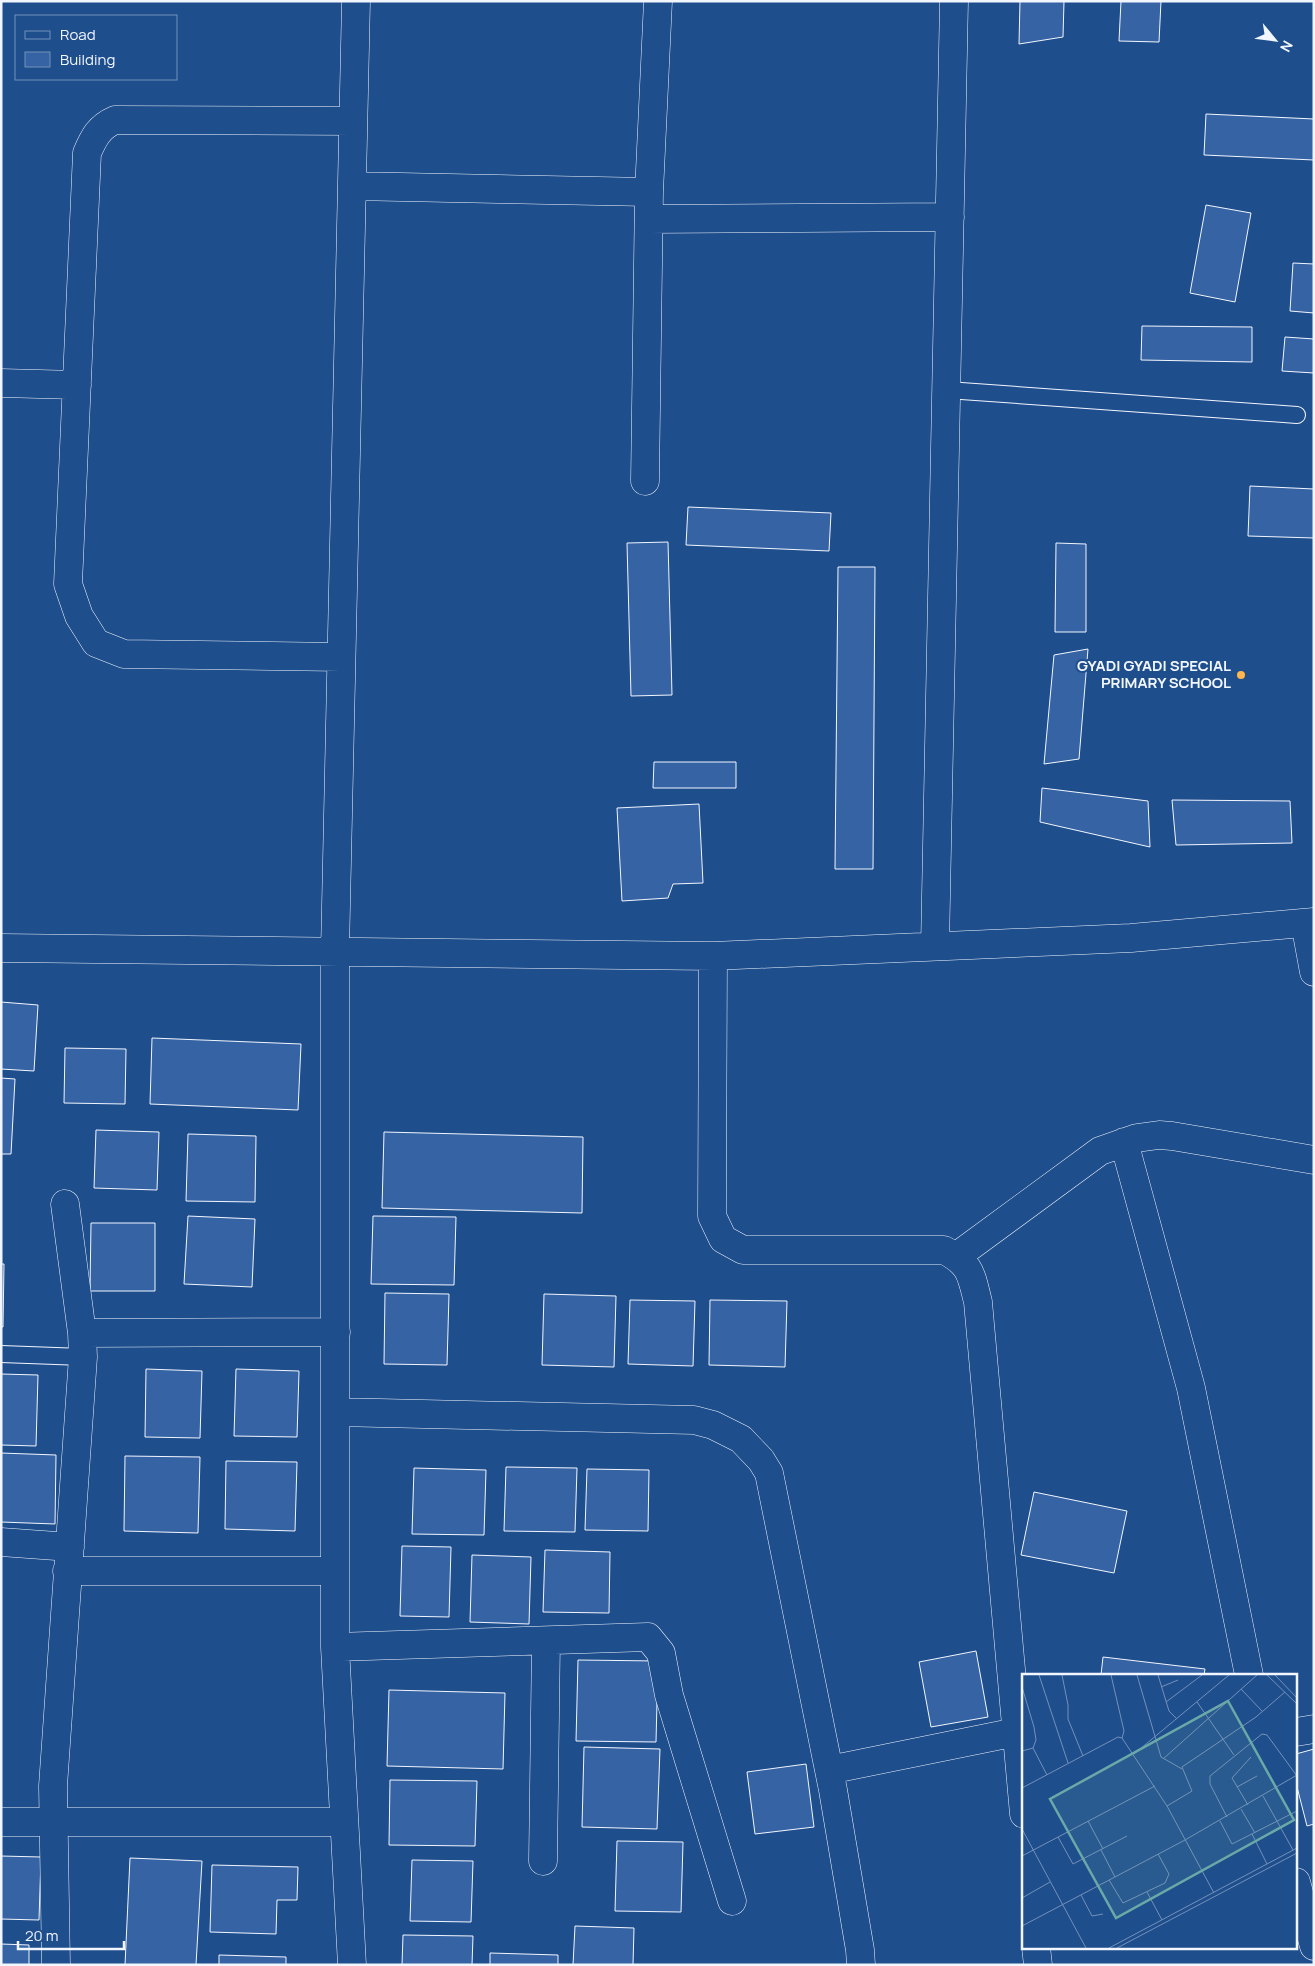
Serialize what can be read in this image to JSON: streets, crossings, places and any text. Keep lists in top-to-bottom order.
{
  "places": ["GYADI GYADI SPECIAL PRIMARY SCHOOL"],
  "legend": ["Road", "Building"],
  "scale_bar": "20 m",
  "north": "bottom right"
}
